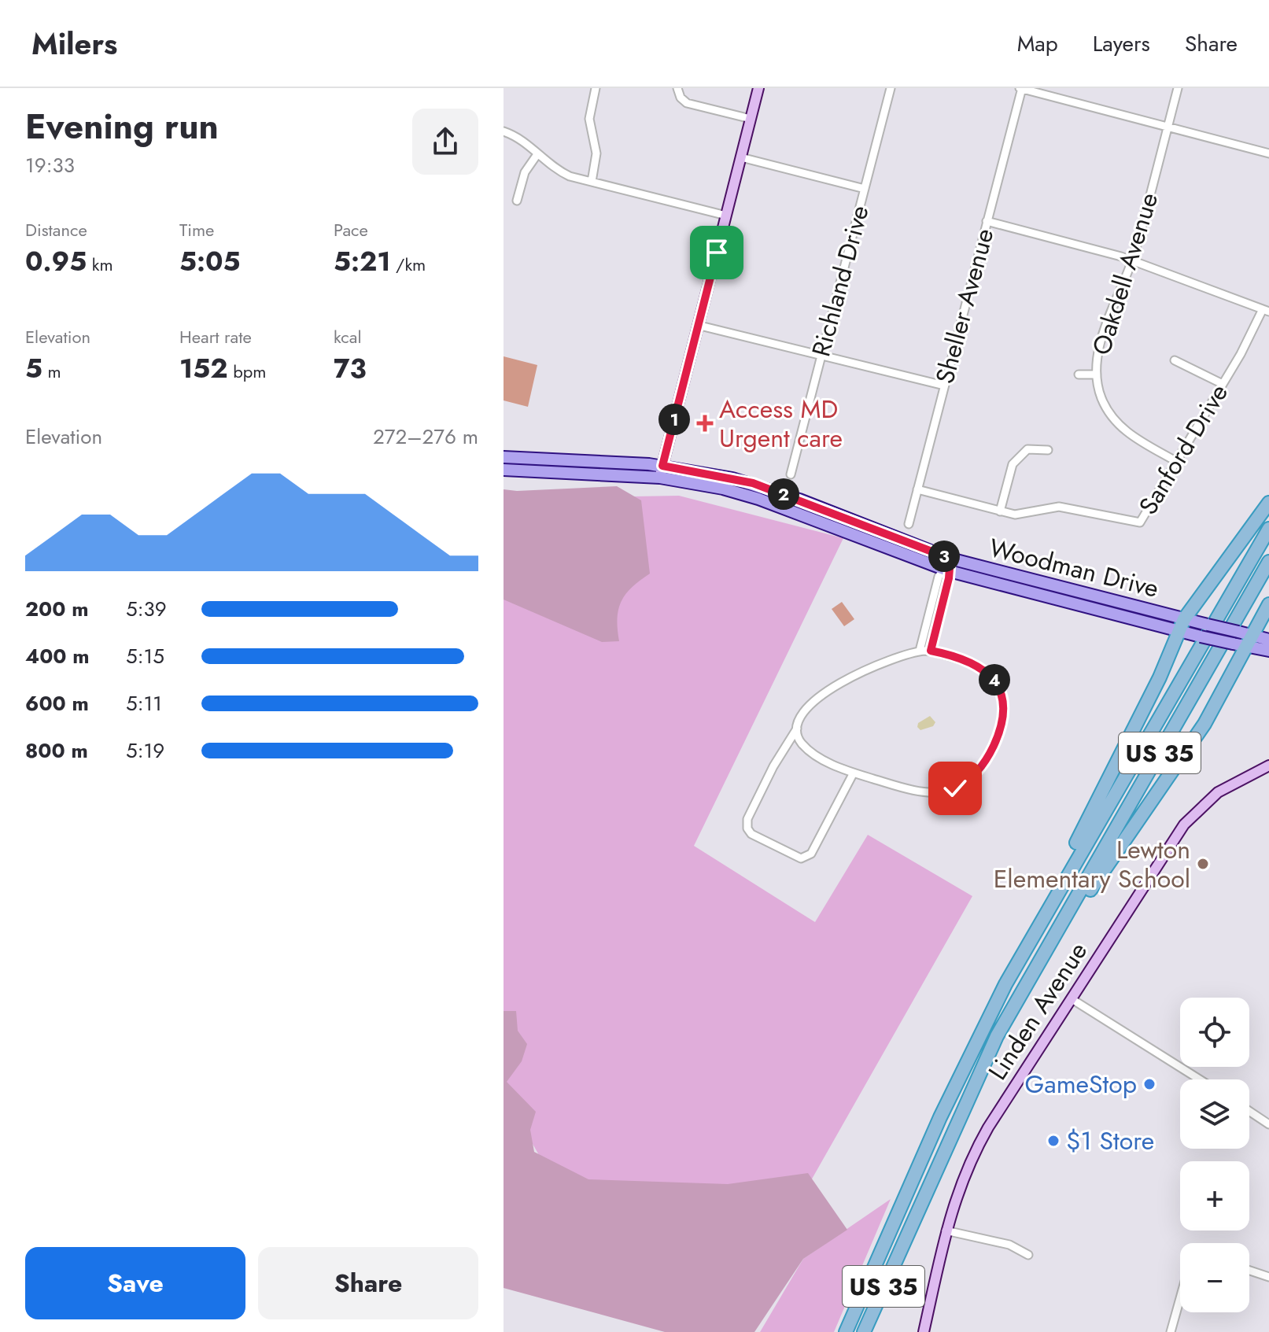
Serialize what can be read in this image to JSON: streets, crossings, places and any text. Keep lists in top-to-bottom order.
{
  "streets": {
    "highway": ["US 35"],
    "main road": ["Woodman Drive", "Linden Avenue"],
    "street": [
      "Oakdell Avenue",
      "Richland Drive",
      "Sheller Avenue",
      "Sanford Drive"
    ]
  },
  "crossings": [
    ["Oakdell Avenue", "Sanford Drive"],
    ["Sheller Avenue", "Sanford Drive"]
  ],
  "places": {
    "health": ["Access MD Urgent care"],
    "other": ["Lewton Elementary School", "GameStop", "$1 Store"]
  },
  "page": {
    "header": "Milers",
    "nav": ["Map", "Layers", "Share"],
    "heading": ["Evening run", "19:33"],
    "stats": [
      ["Distance", "0.95 km"],
      ["Time", "5:05"],
      ["Pace", "5:21 /km"],
      ["Elevation", "5 m"],
      ["Heart rate", "152 bpm"],
      ["kcal", "73"]
    ],
    "pins": [
      "1",
      "2",
      "3",
      "4"
    ],
    "chart": ["Elevation", "272–276 m"],
    "list": [
      {
        "name": "200 m",
        "note": "5:39"
      },
      {
        "name": "400 m",
        "note": "5:15"
      },
      {
        "name": "600 m",
        "note": "5:11"
      },
      {
        "name": "800 m",
        "note": "5:19"
      }
    ],
    "map_buttons": ["+", "−"],
    "buttons": ["Save", "Share"]
  }
}
